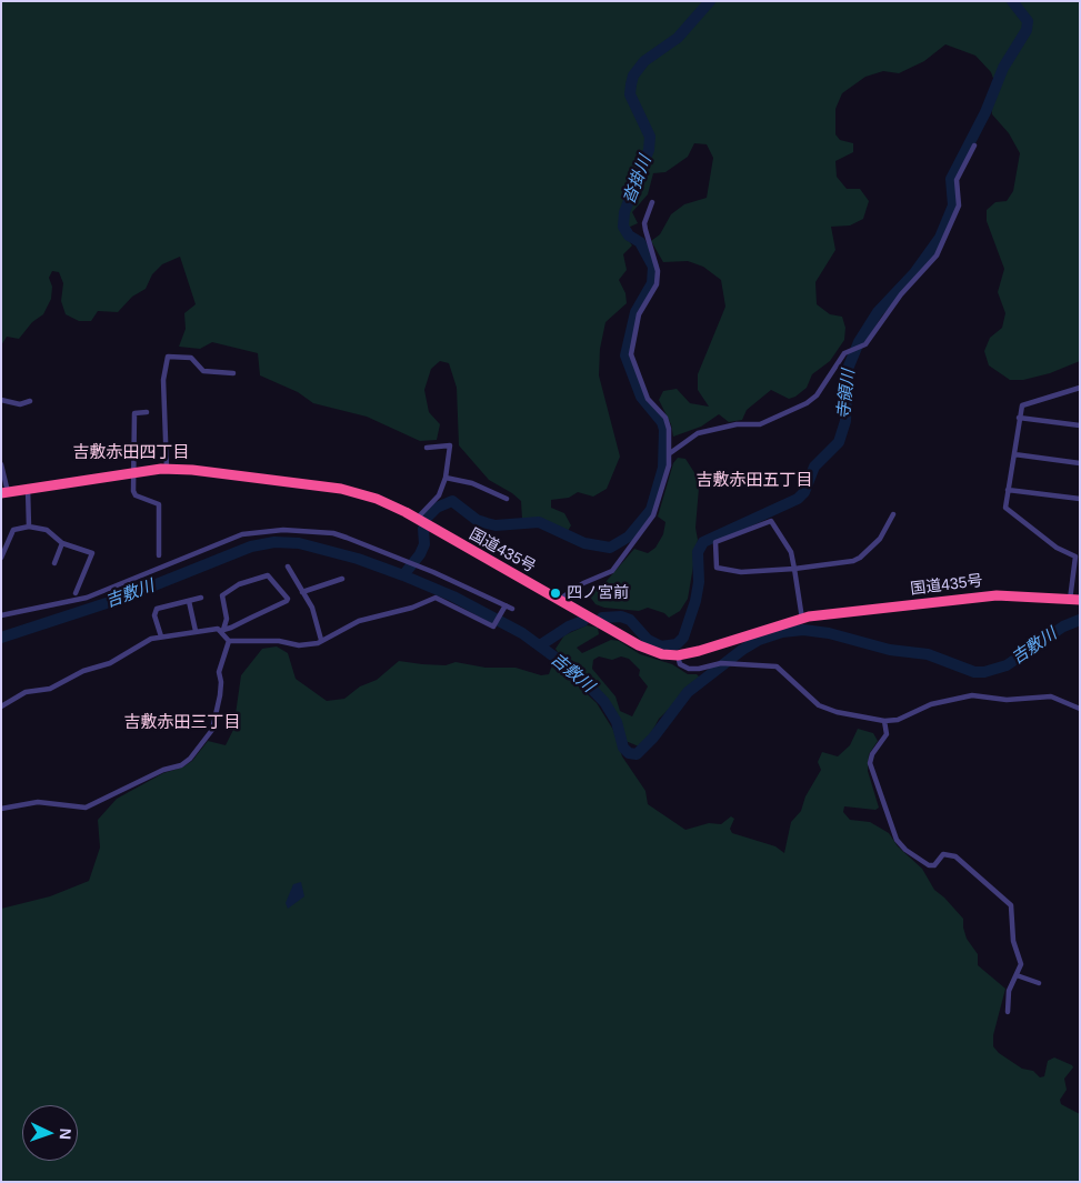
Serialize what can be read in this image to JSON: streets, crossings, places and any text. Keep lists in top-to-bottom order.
{
  "streets": {
    "highway": ["国道435号"]
  },
  "districts": ["吉敷赤田四丁目", "吉敷赤田五丁目", "吉敷赤田三丁目"],
  "water": ["沓掛川", "寺領川", "吉敷川"],
  "places": ["四ノ宮前"],
  "north": "right"
}
